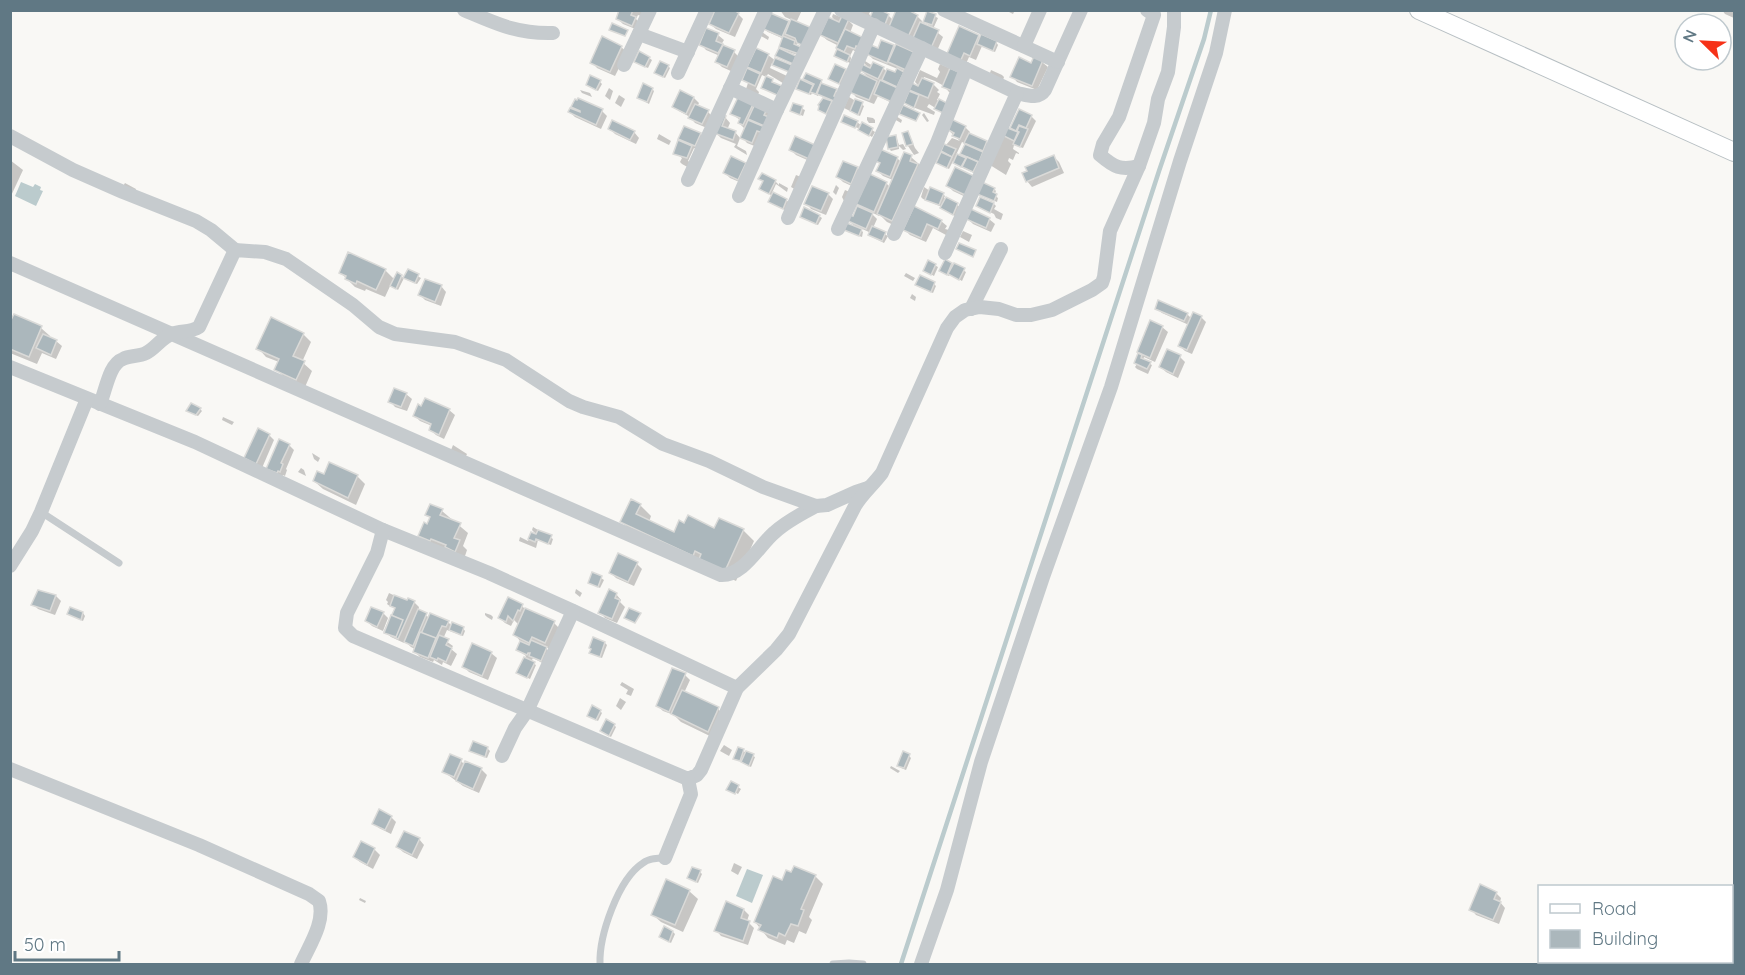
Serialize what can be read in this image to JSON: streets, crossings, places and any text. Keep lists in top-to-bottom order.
{
  "legend": ["Road", "Building"],
  "scale_bar": "50 m",
  "north": "top left"
}
